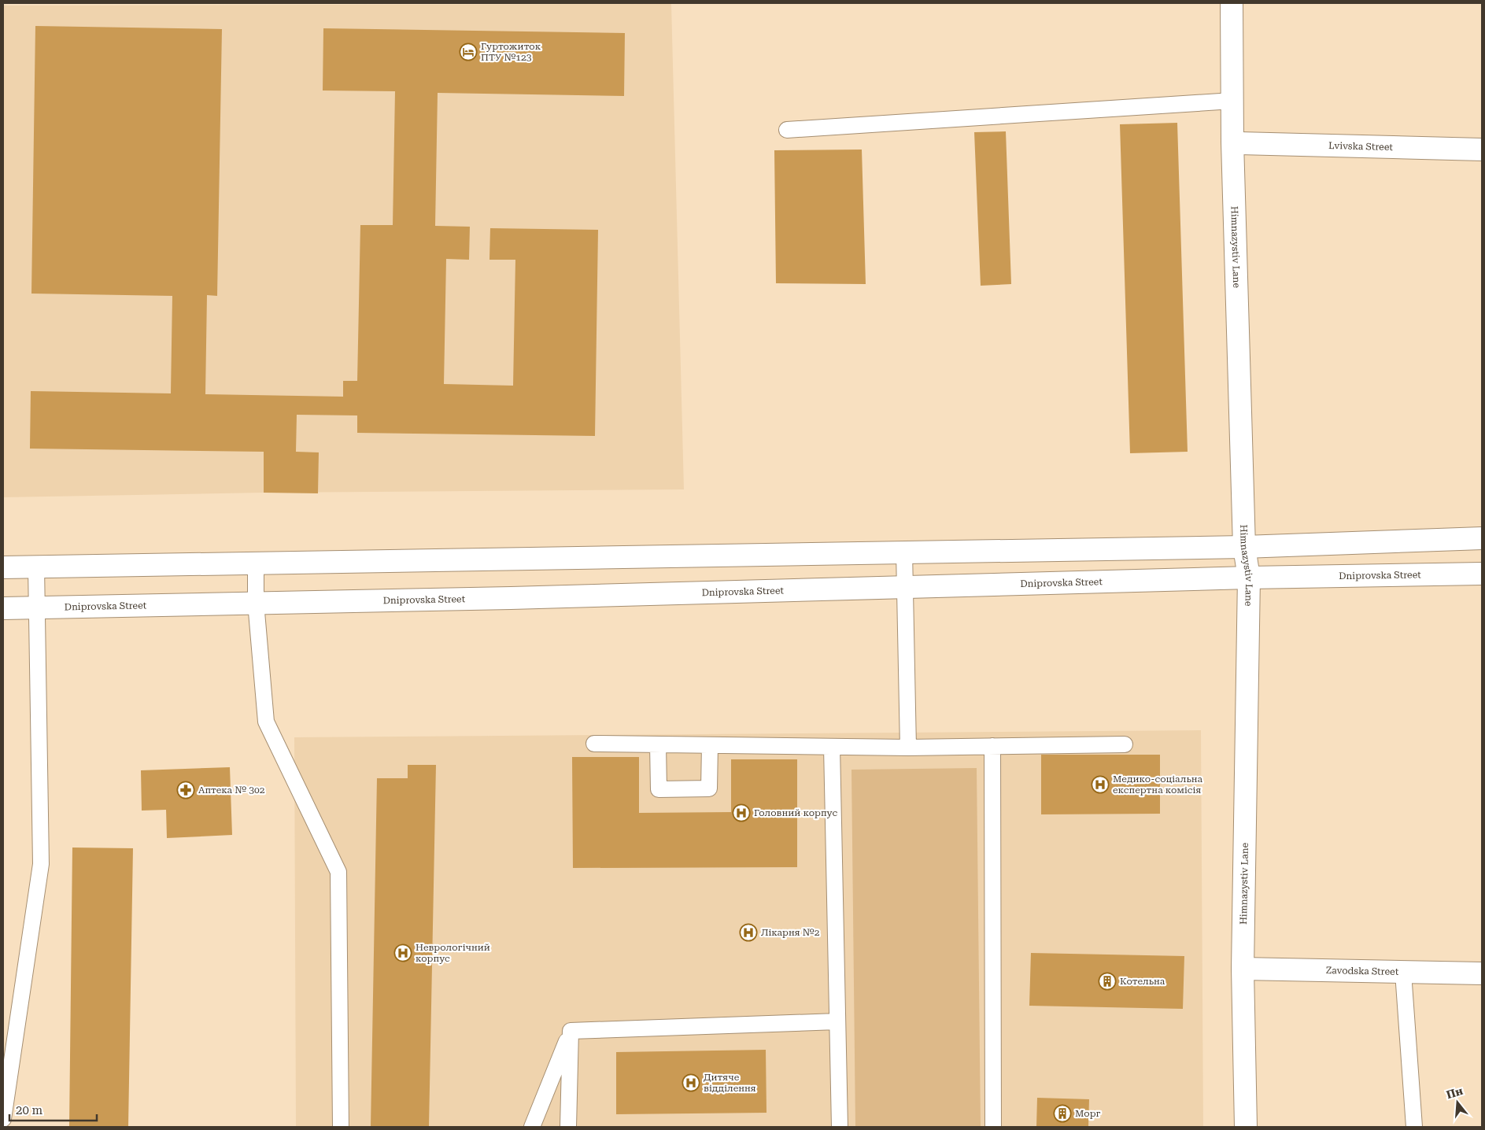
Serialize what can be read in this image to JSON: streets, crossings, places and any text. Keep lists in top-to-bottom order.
{
  "streets": {
    "street": [
      "Lvivska Street",
      "Himnazystiv Lane",
      "Dniprovska Street",
      "Zavodska Street"
    ]
  },
  "crossings": [
    ["Himnazystiv Lane", "Dniprovska Street"],
    ["Himnazystiv Lane", "Zavodska Street"]
  ],
  "places": {
    "hotel": ["Гуртожиток ПТУ №123"],
    "hospital": [
      "Медико-соціальна експертна комісія",
      "Головний корпус",
      "Лікарня №2",
      "Неврологічний корпус",
      "Дитяче відділення"
    ],
    "pharmacy": ["Аптека № 302"],
    "building": ["Котельна", "Морг"]
  },
  "scale_bar": "20 m",
  "north": "top"
}
